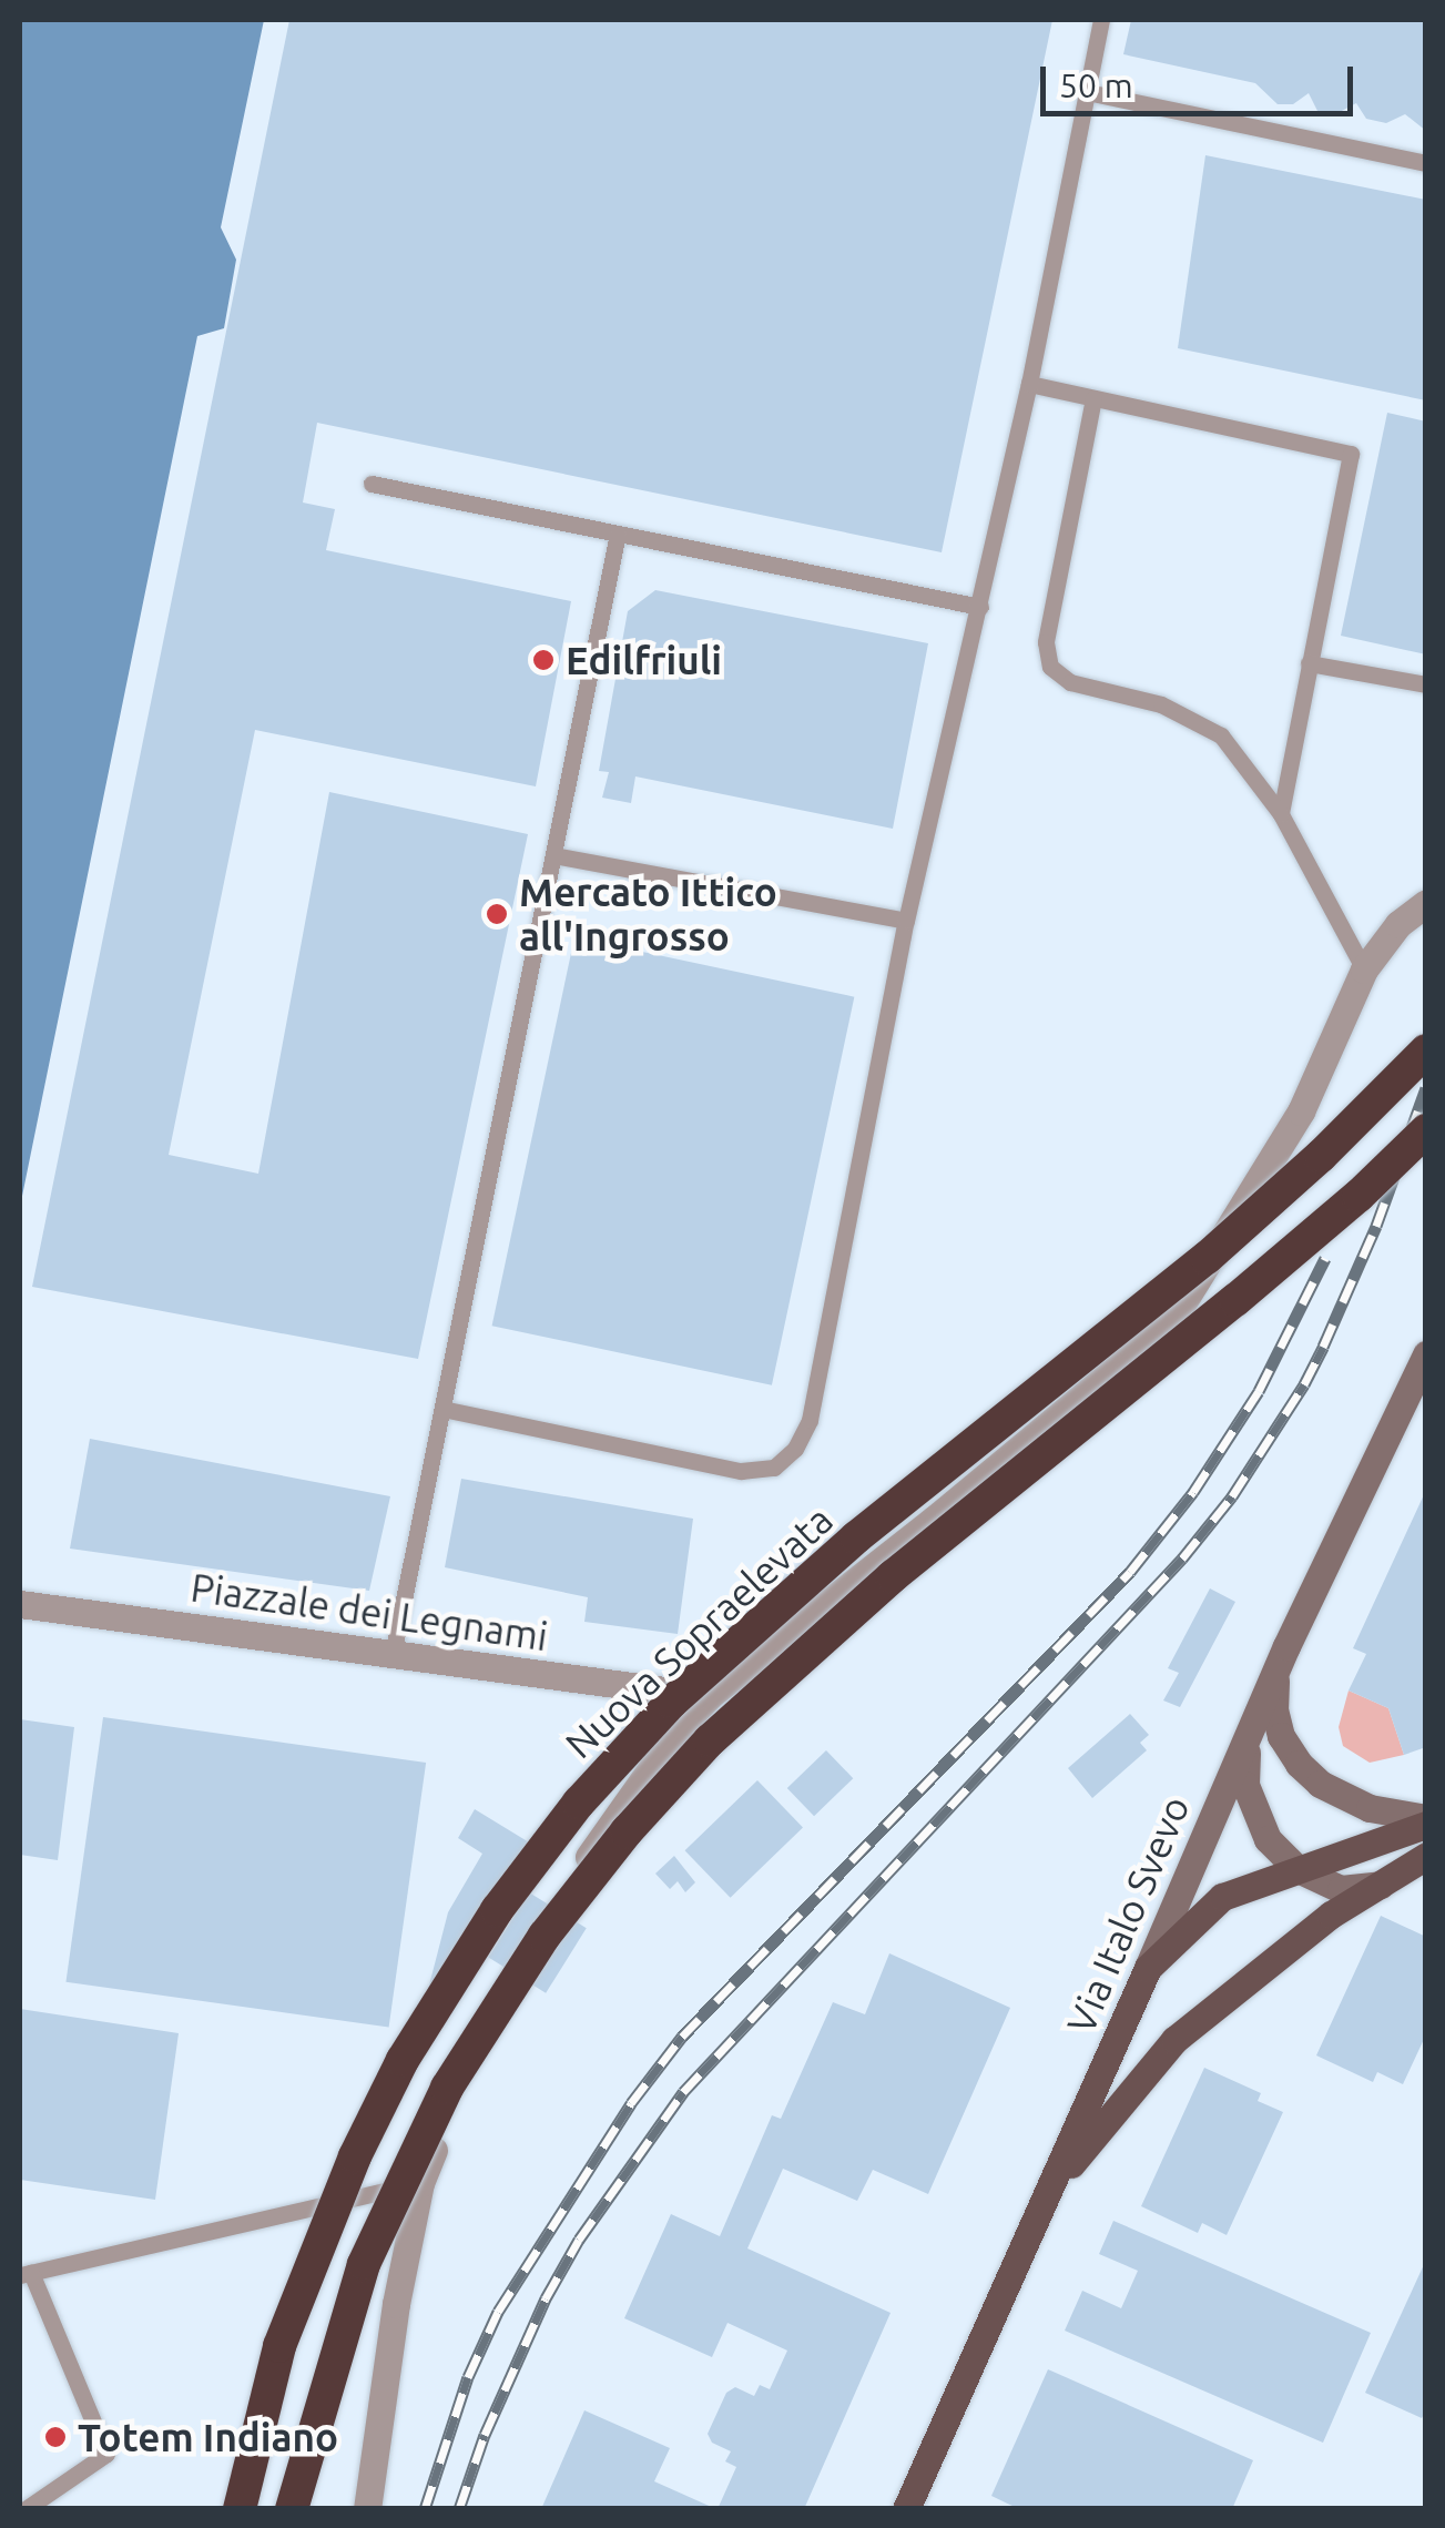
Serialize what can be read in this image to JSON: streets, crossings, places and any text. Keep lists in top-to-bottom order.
{
  "streets": {
    "highway": ["Nuova Sopraelevata"],
    "main road": ["Via Italo Svevo"],
    "street": ["Piazzale dei Legnami"]
  },
  "places": ["Edilfriuli", "Mercato Ittico all'Ingrosso", "Totem Indiano"],
  "scale_bar": "50 m"
}
